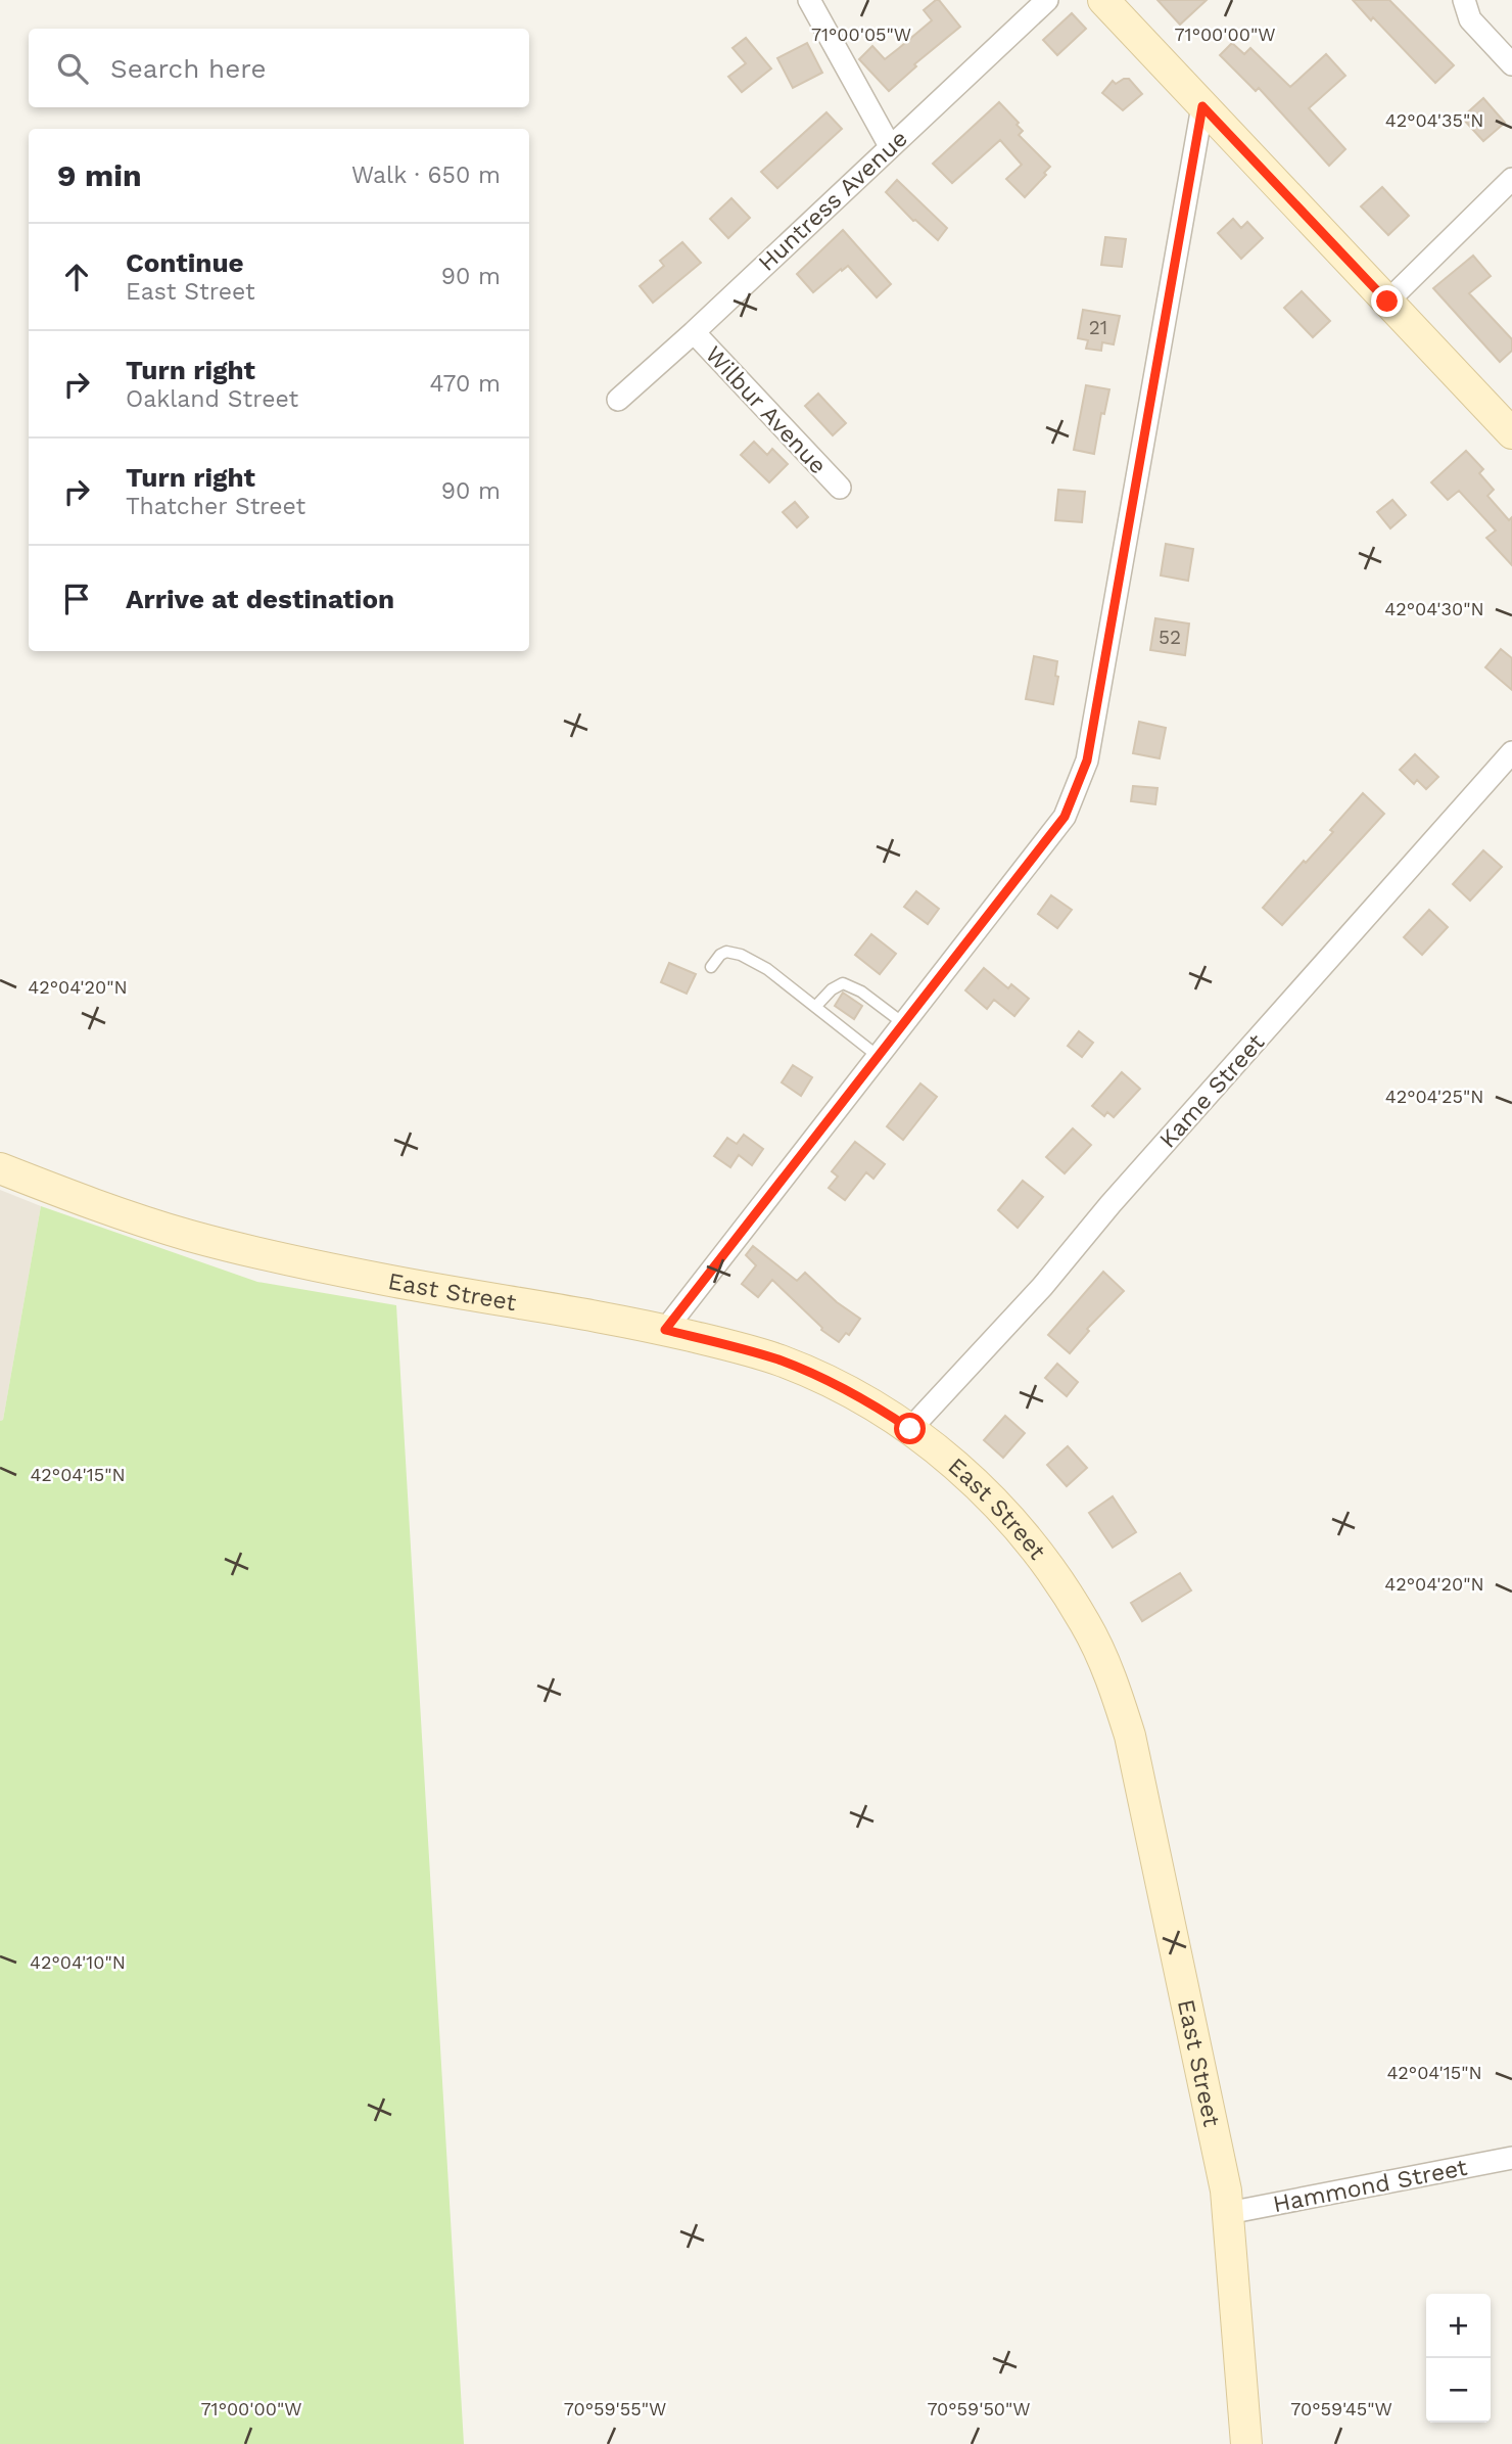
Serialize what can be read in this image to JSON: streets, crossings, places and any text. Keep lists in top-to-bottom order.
{
  "streets": {
    "street": [
      "Huntress Avenue",
      "Wilbur Avenue",
      "Kame Street",
      "East Street",
      "Hammond Street"
    ]
  },
  "crossings": [
    ["Huntress Avenue", "Wilbur Avenue"],
    ["Kame Street", "East Street"],
    ["East Street", "Hammond Street"]
  ],
  "house_numbers": ["21", "52"],
  "page": {
    "search": "Search here",
    "heading": ["9 min", "Walk · 650 m"],
    "list": [
      ["Continue", "East Street", "90 m"],
      ["Turn right", "Oakland Street", "470 m"],
      ["Turn right", "Thatcher Street", "90 m"],
      "Arrive at destination"
    ],
    "map_buttons": ["+", "−"]
  },
  "coordinates": [
    "71°00'05\"W",
    "71°00'00\"W",
    "42°04'35\"N",
    "42°04'30\"N",
    "42°04'20\"N",
    "42°04'25\"N",
    "42°04'15\"N",
    "42°04'10\"N",
    "70°59'55\"W",
    "70°59'50\"W",
    "70°59'45\"W"
  ]
}
